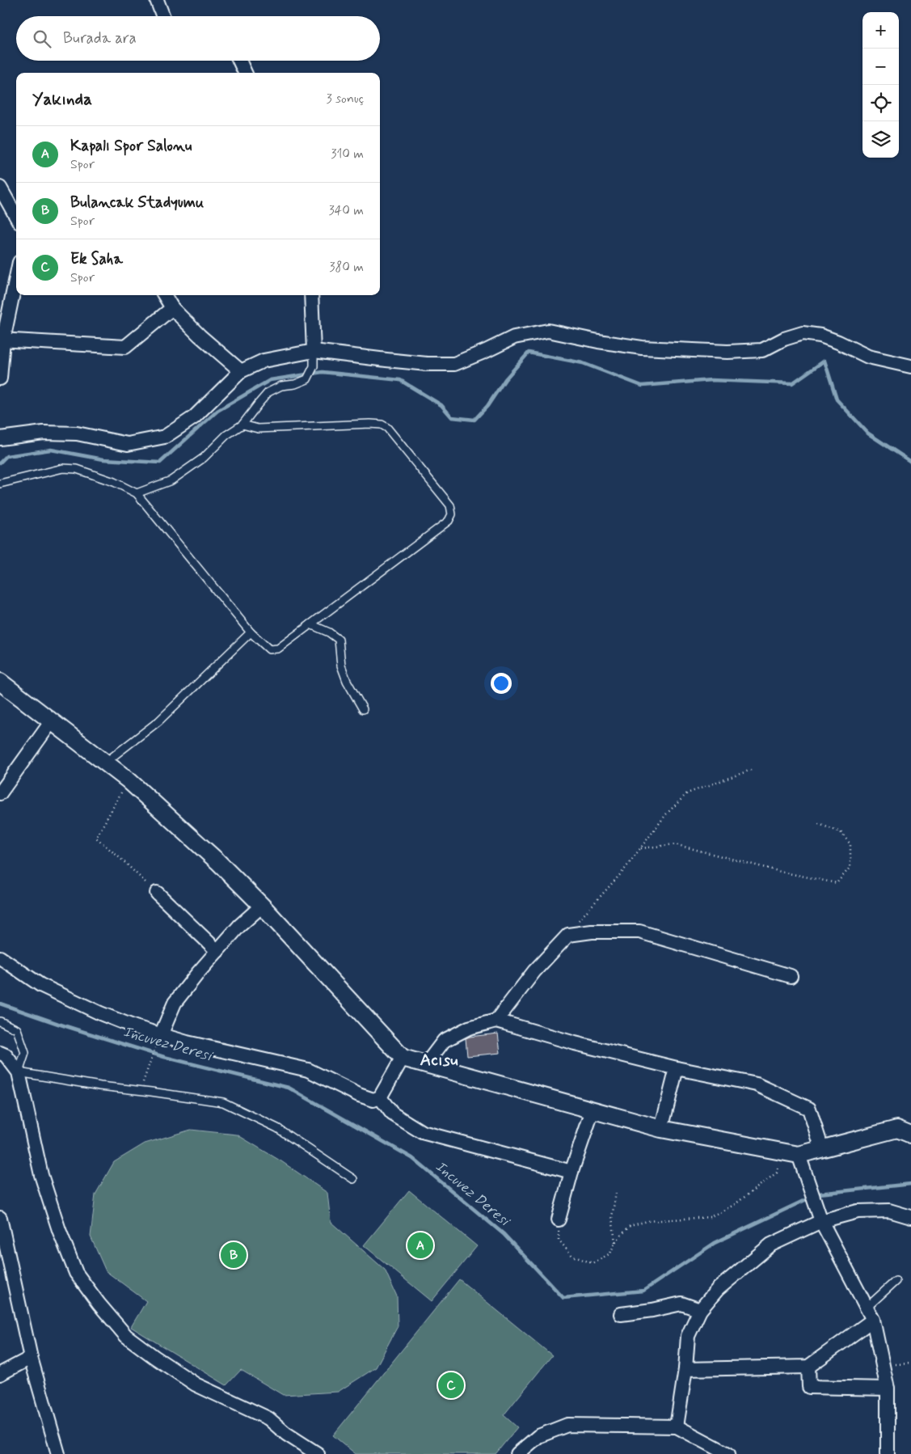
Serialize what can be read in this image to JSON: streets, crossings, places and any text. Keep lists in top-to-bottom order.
{
  "districts": ["Acısu"],
  "water": ["Incuvez Deresi"],
  "page": {
    "map_buttons": ["+", "−"],
    "search": "Burada ara",
    "heading": ["Yakında", "3 sonuç"],
    "list": [
      {
        "mark": "A",
        "name": "Kapalı Spor Salonu",
        "note": "Spor",
        "value": "310 m"
      },
      {
        "mark": "B",
        "name": "Bulancak Stadyumu",
        "note": "Spor",
        "value": "340 m"
      },
      {
        "mark": "C",
        "name": "Ek Saha",
        "note": "Spor",
        "value": "380 m"
      }
    ],
    "pins": ["A", "B", "C"]
  }
}
